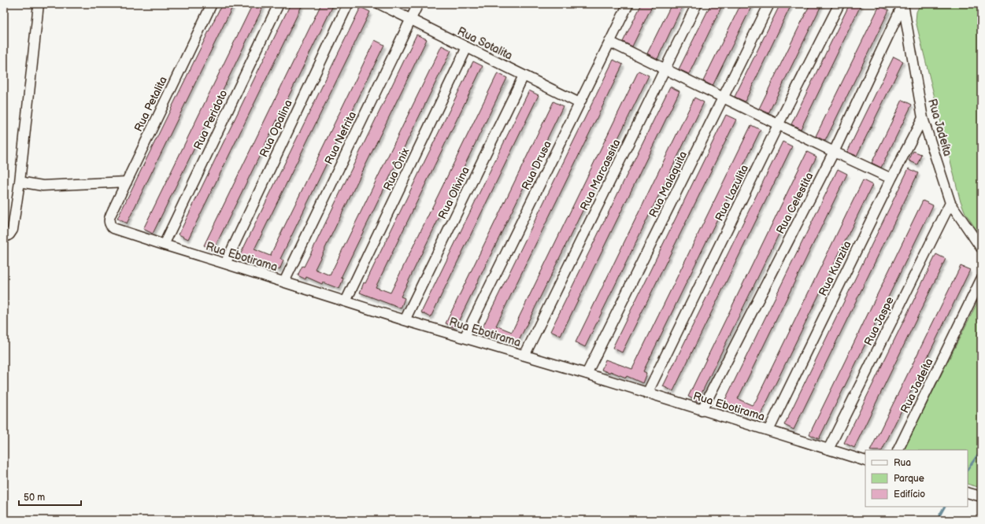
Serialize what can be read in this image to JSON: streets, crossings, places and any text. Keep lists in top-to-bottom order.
{
  "streets": {
    "street": [
      "Rua Sotalita",
      "Rua Petalita",
      "Rua Peridoto",
      "Rua Jadeíta",
      "Rua Opalina",
      "Rua Nefrita",
      "Rua Drusa",
      "Rua Ônix",
      "Rua Marcassita",
      "Rua Malaquita",
      "Rua Olivina",
      "Rua Lazulita",
      "Rua Celestita",
      "Rua Ebotirama",
      "Rua Kunzita",
      "Rua Jaspe"
    ]
  },
  "crossings": [
    ["Rua Sotalita", "Rua Nefrita"],
    ["Rua Sotalita", "Rua Drusa"],
    ["Rua Sotalita", "Rua Ônix"],
    ["Rua Sotalita", "Rua Olivina"],
    ["Rua Petalita", "Rua Ebotirama"],
    ["Rua Peridoto", "Rua Ebotirama"],
    ["Rua Jadeíta", "Rua Celestita"],
    ["Rua Jadeíta", "Rua Kunzita"],
    ["Rua Jadeíta", "Rua Jaspe"],
    ["Rua Opalina", "Rua Ebotirama"],
    ["Rua Nefrita", "Rua Ebotirama"],
    ["Rua Drusa", "Rua Ebotirama"],
    ["Rua Ônix", "Rua Ebotirama"],
    ["Rua Marcassita", "Rua Ebotirama"],
    ["Rua Malaquita", "Rua Ebotirama"],
    ["Rua Olivina", "Rua Ebotirama"],
    ["Rua Lazulita", "Rua Ebotirama"],
    ["Rua Celestita", "Rua Ebotirama"],
    ["Rua Ebotirama", "Rua Kunzita"],
    ["Rua Ebotirama", "Rua Jaspe"]
  ],
  "legend": ["Rua", "Parque", "Edifício"],
  "scale_bar": "50 m"
}
